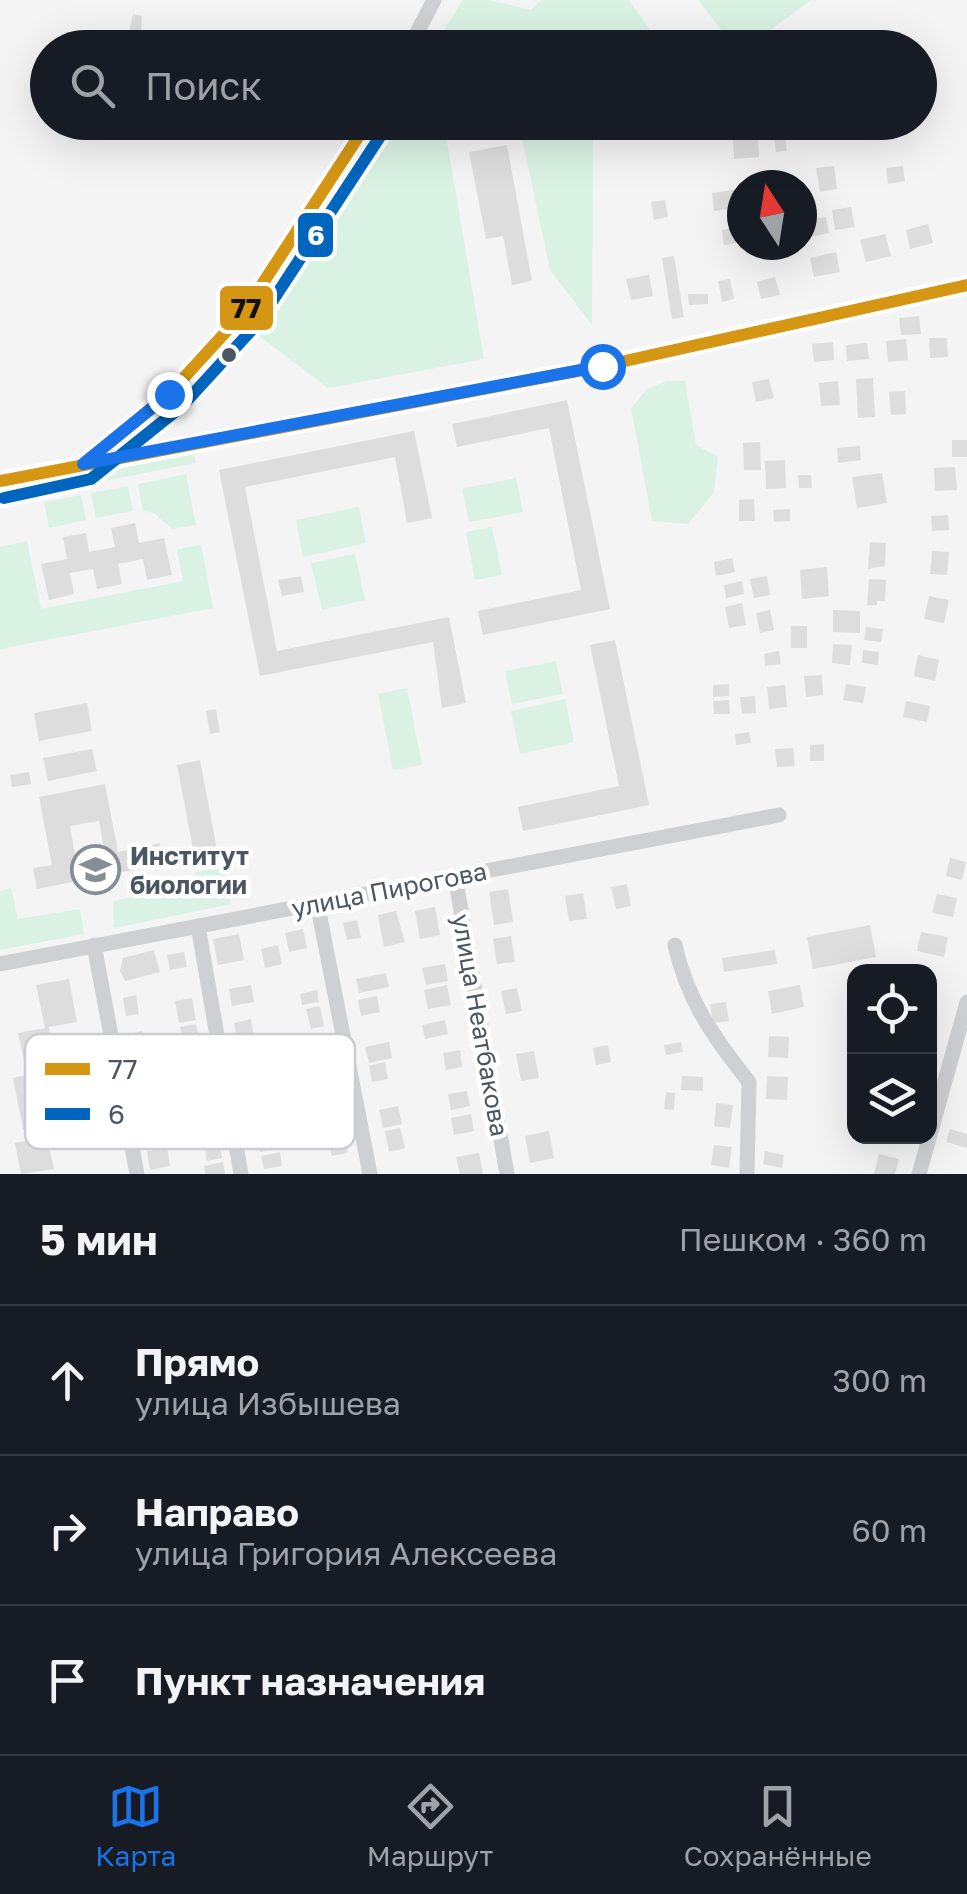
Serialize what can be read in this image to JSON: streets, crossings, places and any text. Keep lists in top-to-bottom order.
{
  "streets": {
    "street": ["улица Пирогова", "улица Неатбакова"]
  },
  "crossings": [
    ["улица Пирогова", "улица Неатбакова"]
  ],
  "places": {
    "school or university": ["Институт биологии"]
  },
  "lines": ["transit line 77", "transit line 6"],
  "legend": ["77", "6"],
  "north": "top",
  "page": {
    "search": "Поиск",
    "heading": ["5 мин", "Пешком · 360 m"],
    "list": [
      ["Прямо", "улица Избышева", "300 m"],
      ["Направо", "улица Григория Алексеева", "60 m"],
      "Пункт назначения"
    ],
    "nav": ["Карта", "Маршрут", "Сохранённые"]
  }
}
